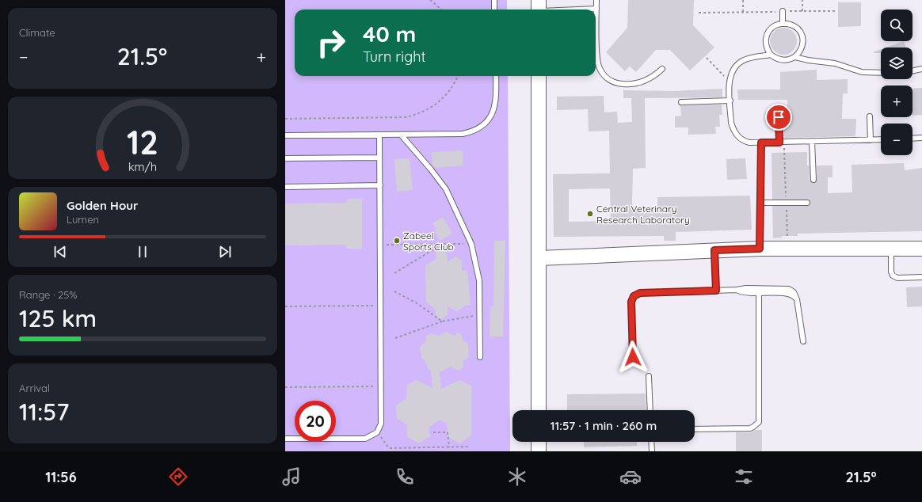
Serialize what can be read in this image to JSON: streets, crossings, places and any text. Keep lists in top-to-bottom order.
{
  "places": ["Central Veterinary Research Laboratory", "Zabeel Sports Club"],
  "page": {
    "tile": [
      "Climate",
      ["Range · 25%", "125 km"],
      ["Arrival", "11:57"]
    ],
    "map_buttons": ["+", "−"],
    "turn": ["40 m", "Turn right"],
    "heat": ["−", "21.5°", "+"],
    "song": ["Golden Hour", "Lumen"],
    "limit": "20",
    "trip": "11:57 · 1 min · 260 m",
    "tabs": ["11:56", "21.5°"],
    "gauge": ["12", "km/h"]
  }
}
